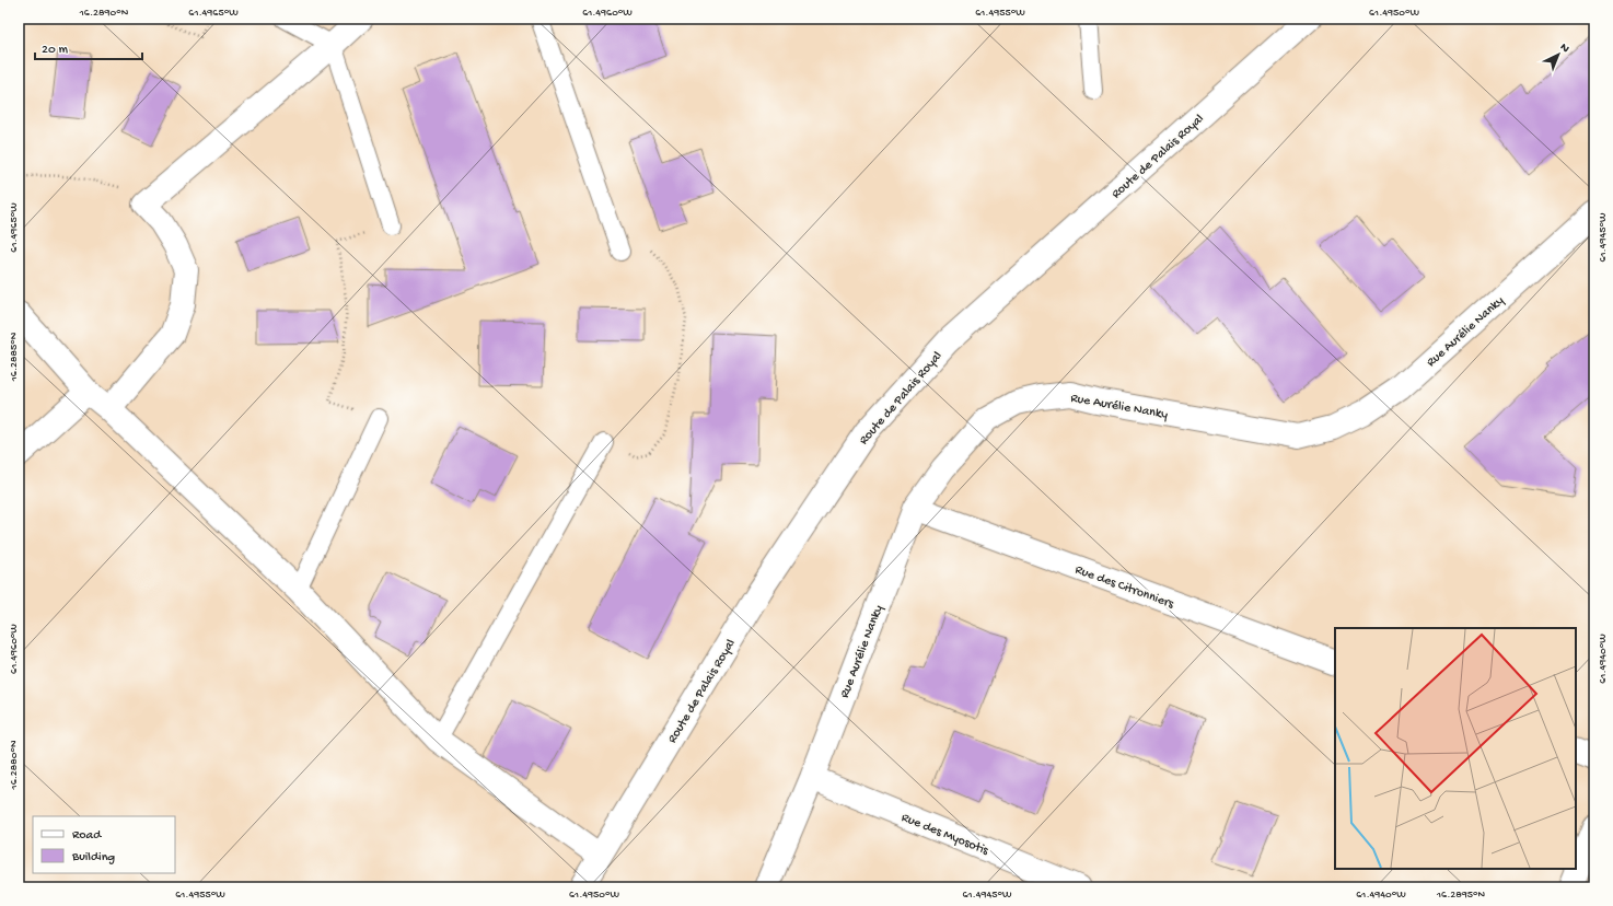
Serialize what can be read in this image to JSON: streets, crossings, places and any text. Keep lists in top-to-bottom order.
{
  "streets": {
    "street": [
      "Route de Palais Royal",
      "Rue Aurélie Nanky",
      "Rue des Citronniers",
      "Rue des Myosotis"
    ]
  },
  "crossings": [
    ["Rue Aurélie Nanky", "Rue des Citronniers"],
    ["Rue Aurélie Nanky", "Rue des Myosotis"]
  ],
  "legend": ["Road", "Building"],
  "scale_bar": "20 m",
  "north": "top right",
  "coordinates": [
    "16.2890°N",
    "61.4965°W",
    "61.4960°W",
    "61.4955°W",
    "61.4950°W",
    "61.4945°W",
    "16.2885°N",
    "61.4940°W",
    "16.2880°N",
    "16.2895°N"
  ]
}
